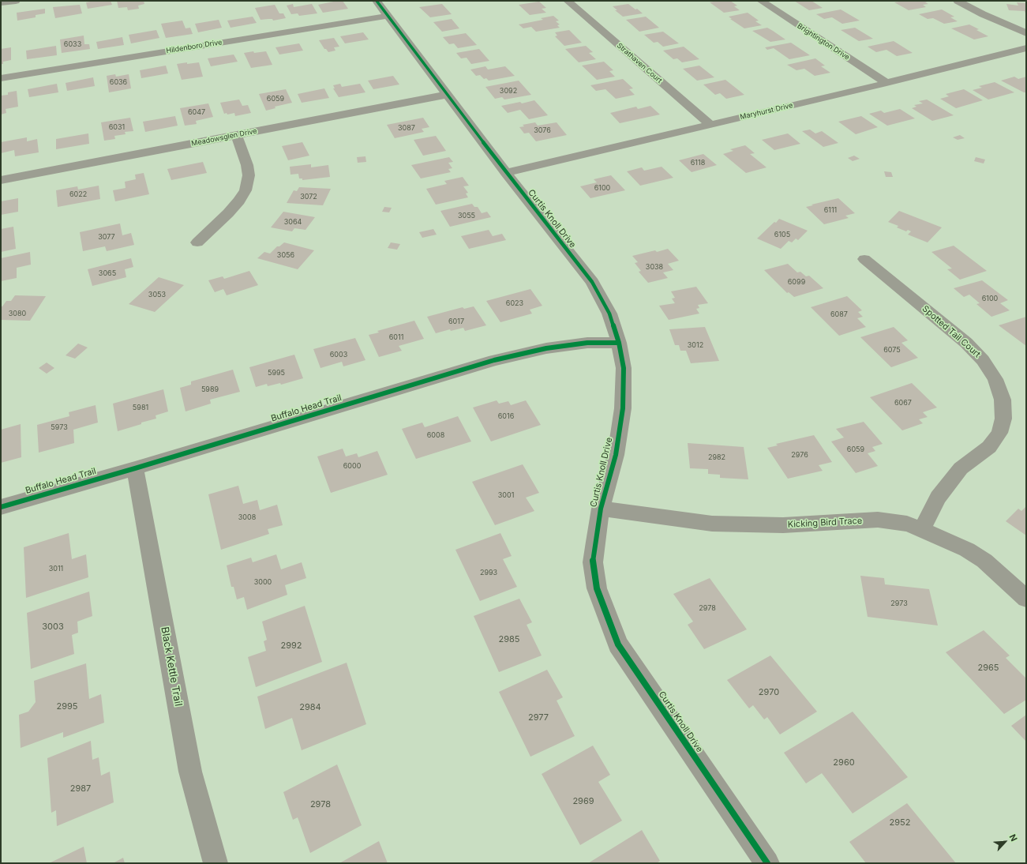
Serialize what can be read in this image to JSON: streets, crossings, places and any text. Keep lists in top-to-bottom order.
{
  "streets": {
    "street": [
      "Brightington Drive",
      "Hildenboro Drive",
      "Strathaven Court",
      "Maryhurst Drive",
      "Meadowsglen Drive",
      "Curtis Knoll Drive",
      "Spotted Tail Court",
      "Buffalo Head Trail",
      "Kicking Bird Trace",
      "Black Kettle Trail"
    ]
  },
  "crossings": [
    ["Brightington Drive", "Maryhurst Drive"],
    ["Hildenboro Drive", "Curtis Knoll Drive"],
    ["Strathaven Court", "Maryhurst Drive"],
    ["Maryhurst Drive", "Curtis Knoll Drive"],
    ["Meadowsglen Drive", "Curtis Knoll Drive"],
    ["Curtis Knoll Drive", "Buffalo Head Trail"],
    ["Curtis Knoll Drive", "Kicking Bird Trace"],
    ["Spotted Tail Court", "Kicking Bird Trace"],
    ["Buffalo Head Trail", "Black Kettle Trail"]
  ],
  "house_numbers": [
    "6033",
    "6036",
    "3092",
    "6059",
    "6047",
    "6031",
    "3087",
    "3076",
    "6118",
    "6100",
    "6022",
    "3072",
    "6111",
    "3055",
    "3064",
    "6105",
    "3077",
    "3056",
    "3038",
    "3065",
    "6099",
    "3053",
    "6100",
    "6023",
    "3080",
    "6087",
    "6017",
    "6011",
    "3012",
    "6075",
    "6003",
    "5995",
    "5989",
    "6067",
    "5981",
    "6016",
    "5973",
    "6008",
    "6059",
    "2976",
    "2982",
    "6000",
    "3001",
    "3008",
    "3011",
    "2993",
    "3000",
    "2973",
    "2978",
    "3003",
    "2985",
    "2992",
    "2965",
    "2970",
    "2995",
    "2984",
    "2977",
    "2960",
    "2987",
    "2969",
    "2978",
    "2952"
  ],
  "north": "top right"
}
